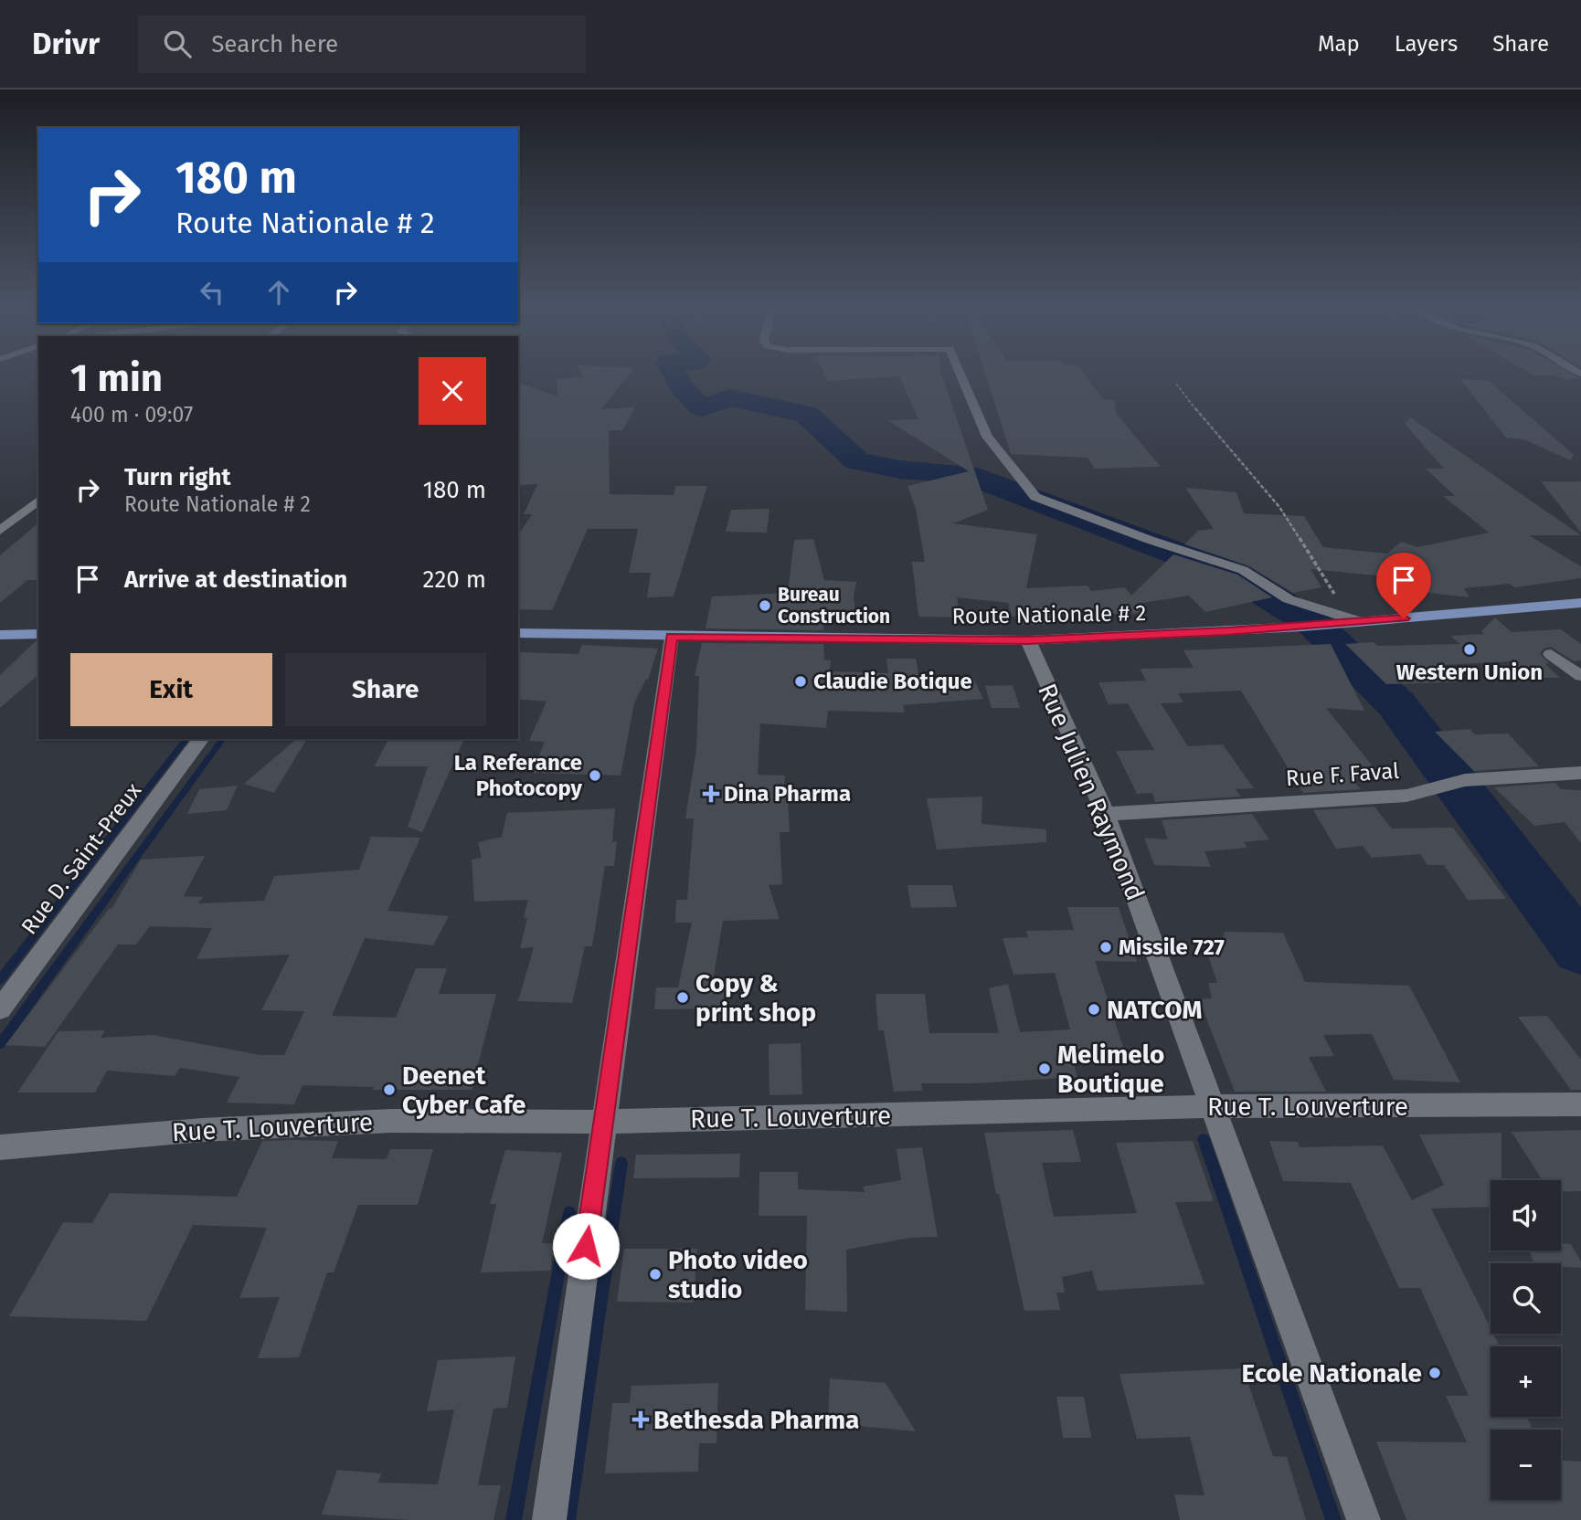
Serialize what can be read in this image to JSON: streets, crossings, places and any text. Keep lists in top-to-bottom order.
{
  "streets": {
    "main road": ["Route Nationale # 2"],
    "street": [
      "Rue F. Faval",
      "Rue Julien Raymond",
      "Rue D. Saint-Preux",
      "Rue T. Louverture"
    ]
  },
  "crossings": [
    ["Route Nationale # 2", "Rue Julien Raymond"],
    ["Rue F. Faval", "Rue Julien Raymond"],
    ["Rue Julien Raymond", "Rue T. Louverture"]
  ],
  "places": {
    "other": [
      "Bureau Construction",
      "Western Union",
      "Claudie Botique",
      "La Referance Photocopy",
      "Missile 727",
      "Copy & print shop",
      "NATCOM",
      "Melimelo Boutique",
      "Deenet Cyber Cafe",
      "Photo video studio",
      "Ecole Nationale"
    ],
    "health": ["Dina Pharma", "Bethesda Pharma"]
  },
  "page": {
    "header": "Drivr",
    "search": "Search here",
    "nav": ["Map", "Layers", "Share"],
    "turn": ["180 m", "Route Nationale # 2"],
    "heading": ["1 min", "400 m · 09:07"],
    "list": [
      {
        "name": "Turn right",
        "note": "Route Nationale # 2",
        "value": "180 m"
      },
      {
        "name": "Arrive at destination",
        "value": "220 m"
      }
    ],
    "buttons": ["Exit", "Share"],
    "map_buttons": ["+", "−"]
  }
}
